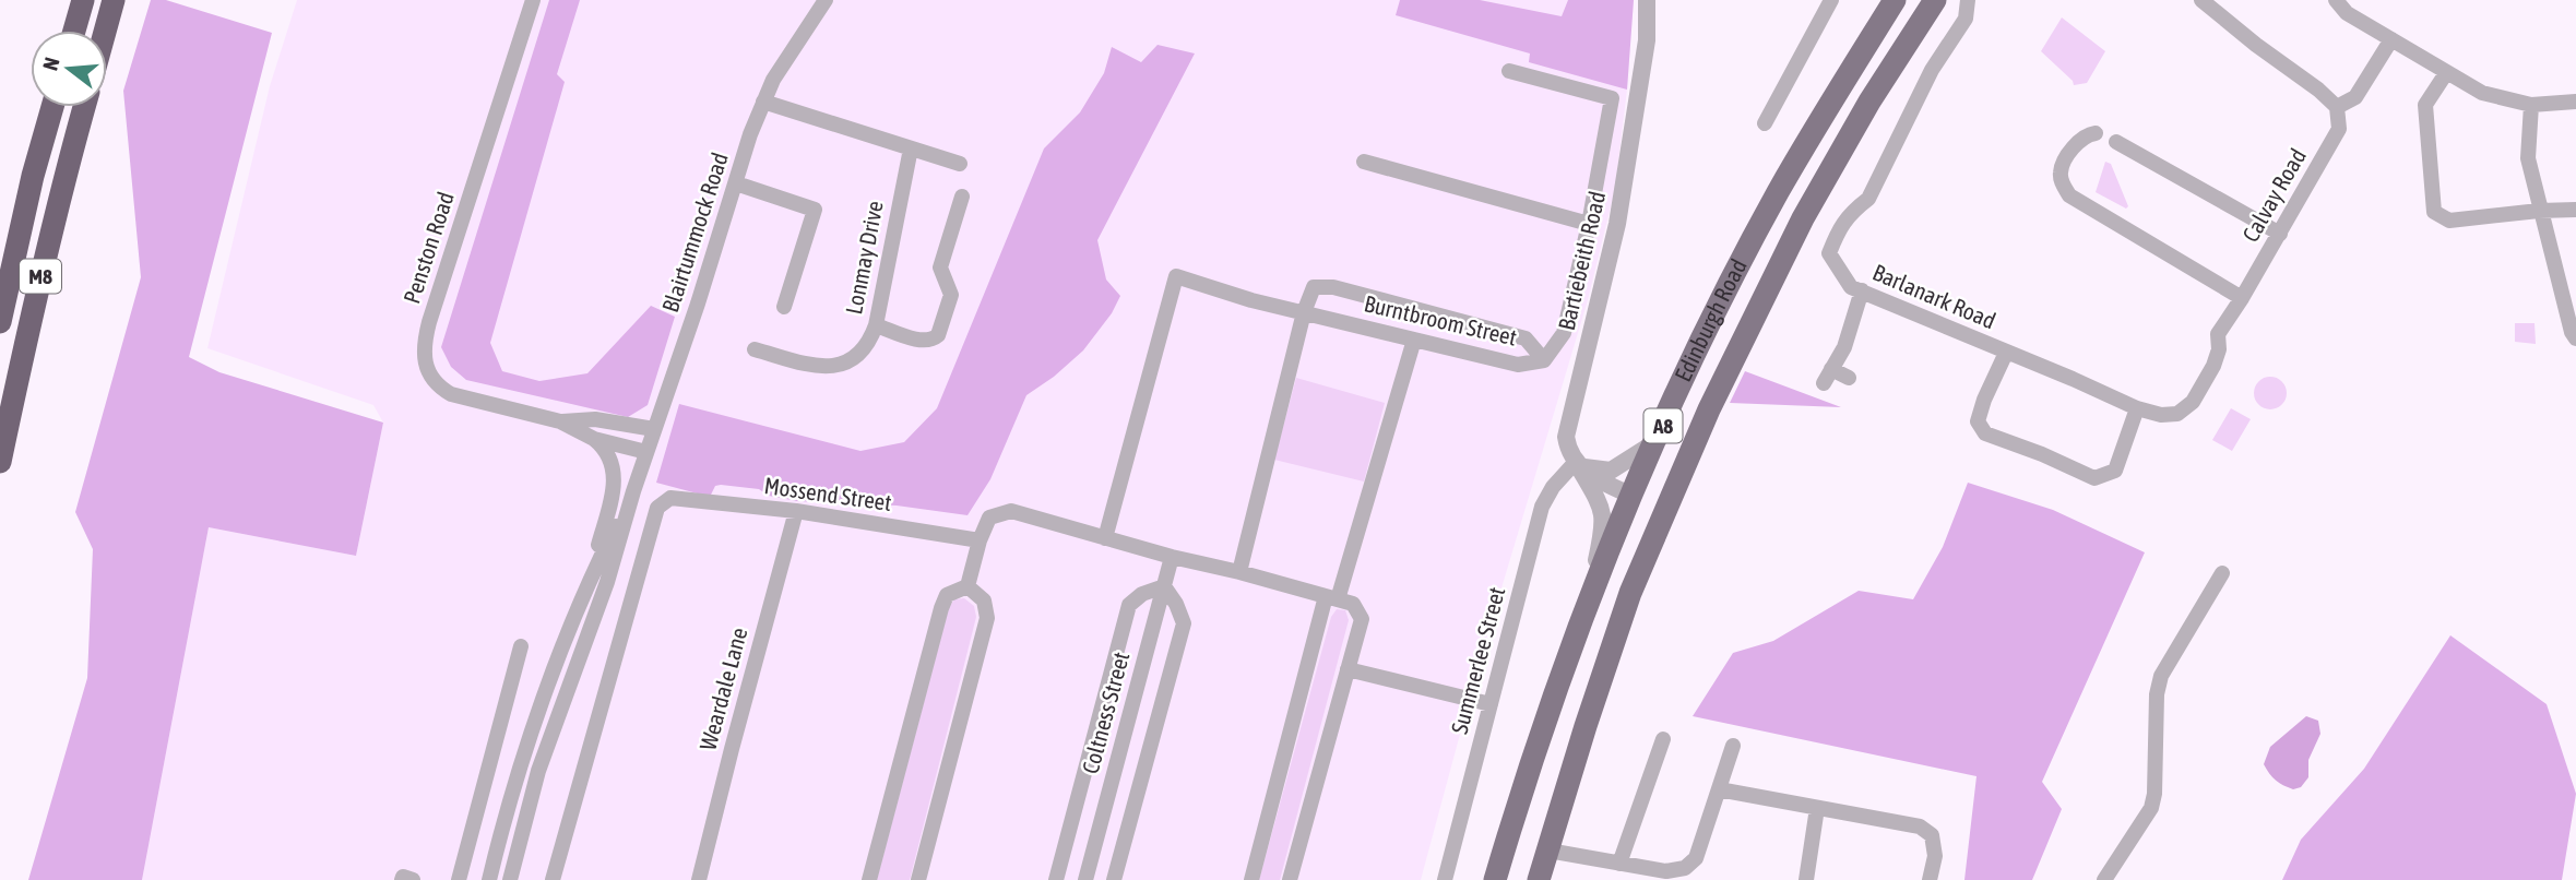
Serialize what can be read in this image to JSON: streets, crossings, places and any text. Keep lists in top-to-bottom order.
{
  "streets": {
    "highway": ["M8"],
    "main road": ["Edinburgh Road", "A8"],
    "street": [
      "Calvay Road",
      "Blairtummock Road",
      "Penston Road",
      "Lonmay Drive",
      "Bartiebeith Road",
      "Barlanark Road",
      "Burntbroom Street",
      "Mossend Street",
      "Summerlee Street",
      "Weardale Lane",
      "Coltness Street"
    ]
  },
  "crossings": [
    ["Calvay Road", "Barlanark Road"],
    ["Blairtummock Road", "Penston Road"],
    ["Bartiebeith Road", "Edinburgh Road"],
    ["Bartiebeith Road", "Summerlee Street"],
    ["Mossend Street", "Weardale Lane"]
  ],
  "north": "left"
}
